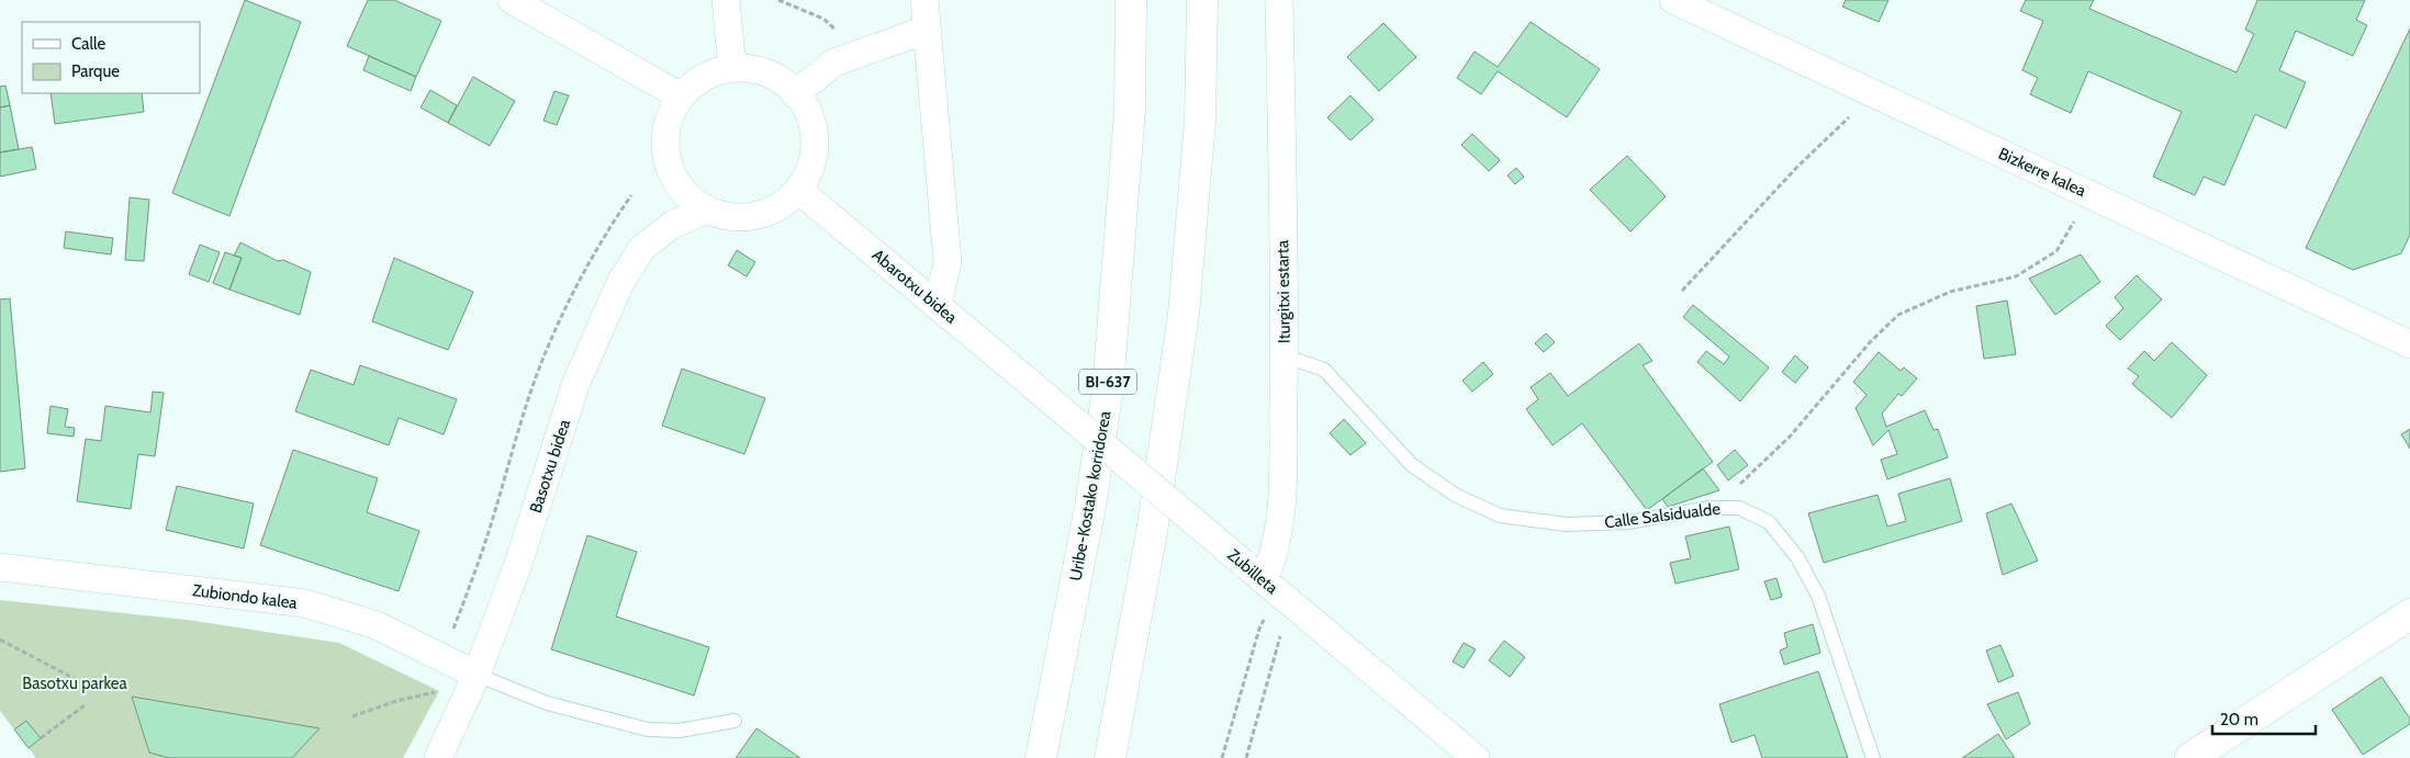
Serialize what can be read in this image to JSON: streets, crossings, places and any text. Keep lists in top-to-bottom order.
{
  "streets": {
    "main road": ["BI-637", "Uribe-Kostako korridorea"],
    "street": [
      "Bizkerre kalea",
      "Abarotxu bidea",
      "Iturgitxi estarta",
      "Basotxu bidea",
      "Zubilleta",
      "Zubiondo kalea"
    ],
    "lane": ["Calle Salsidualde"]
  },
  "crossings": [
    ["Abarotxu bidea", "Basotxu bidea"],
    ["Abarotxu bidea", "Zubilleta"],
    ["Iturgitxi estarta", "Calle Salsidualde"],
    ["Iturgitxi estarta", "Zubilleta"],
    ["Basotxu bidea", "Zubiondo kalea"]
  ],
  "parks": ["Basotxu parkea"],
  "legend": ["Calle", "Parque"],
  "scale_bar": "20 m"
}
